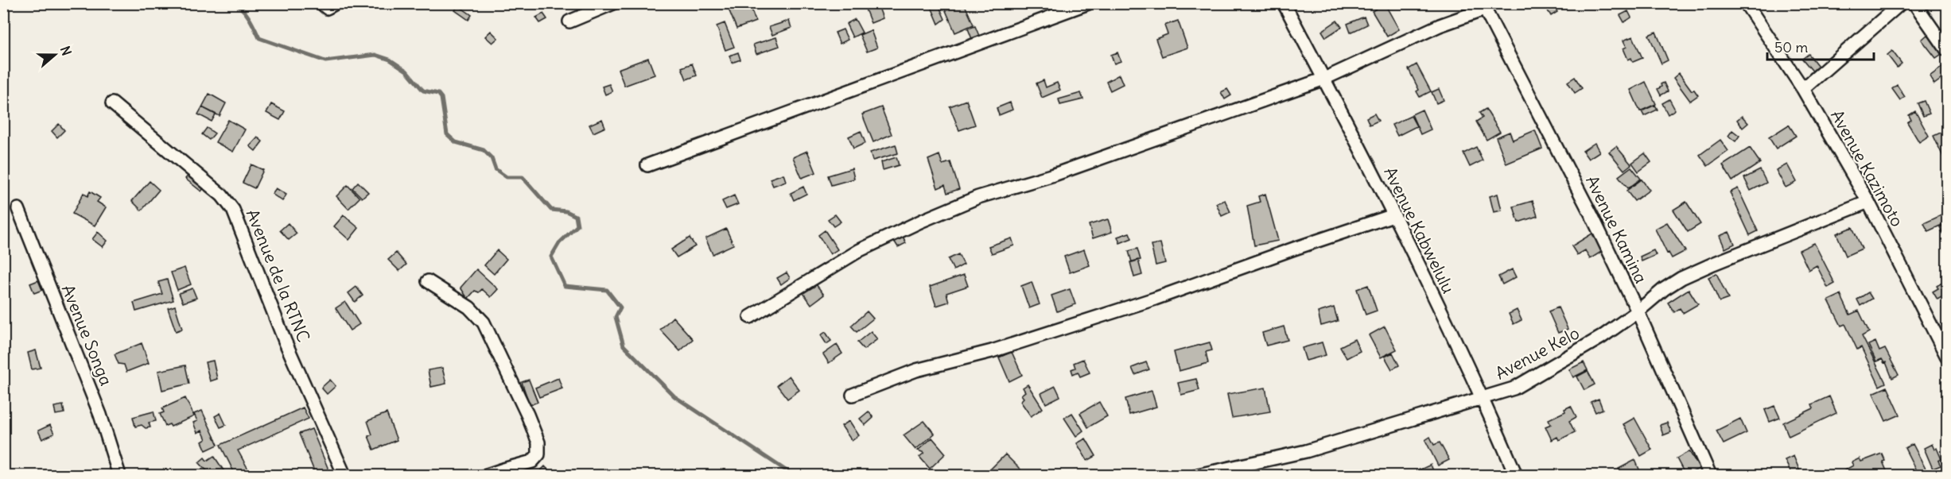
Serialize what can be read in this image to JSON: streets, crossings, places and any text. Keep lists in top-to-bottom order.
{
  "streets": {
    "street": [
      "Avenue Kazimoto",
      "Avenue Kamina",
      "Avenue Kabwelulu",
      "Avenue de la RTNC",
      "Avenue Songa",
      "Avenue Kelo"
    ]
  },
  "crossings": [
    ["Avenue Kazimoto", "Avenue Kelo"],
    ["Avenue Kamina", "Avenue Kelo"],
    ["Avenue Kabwelulu", "Avenue Kelo"]
  ],
  "scale_bar": "50 m",
  "north": "right"
}
